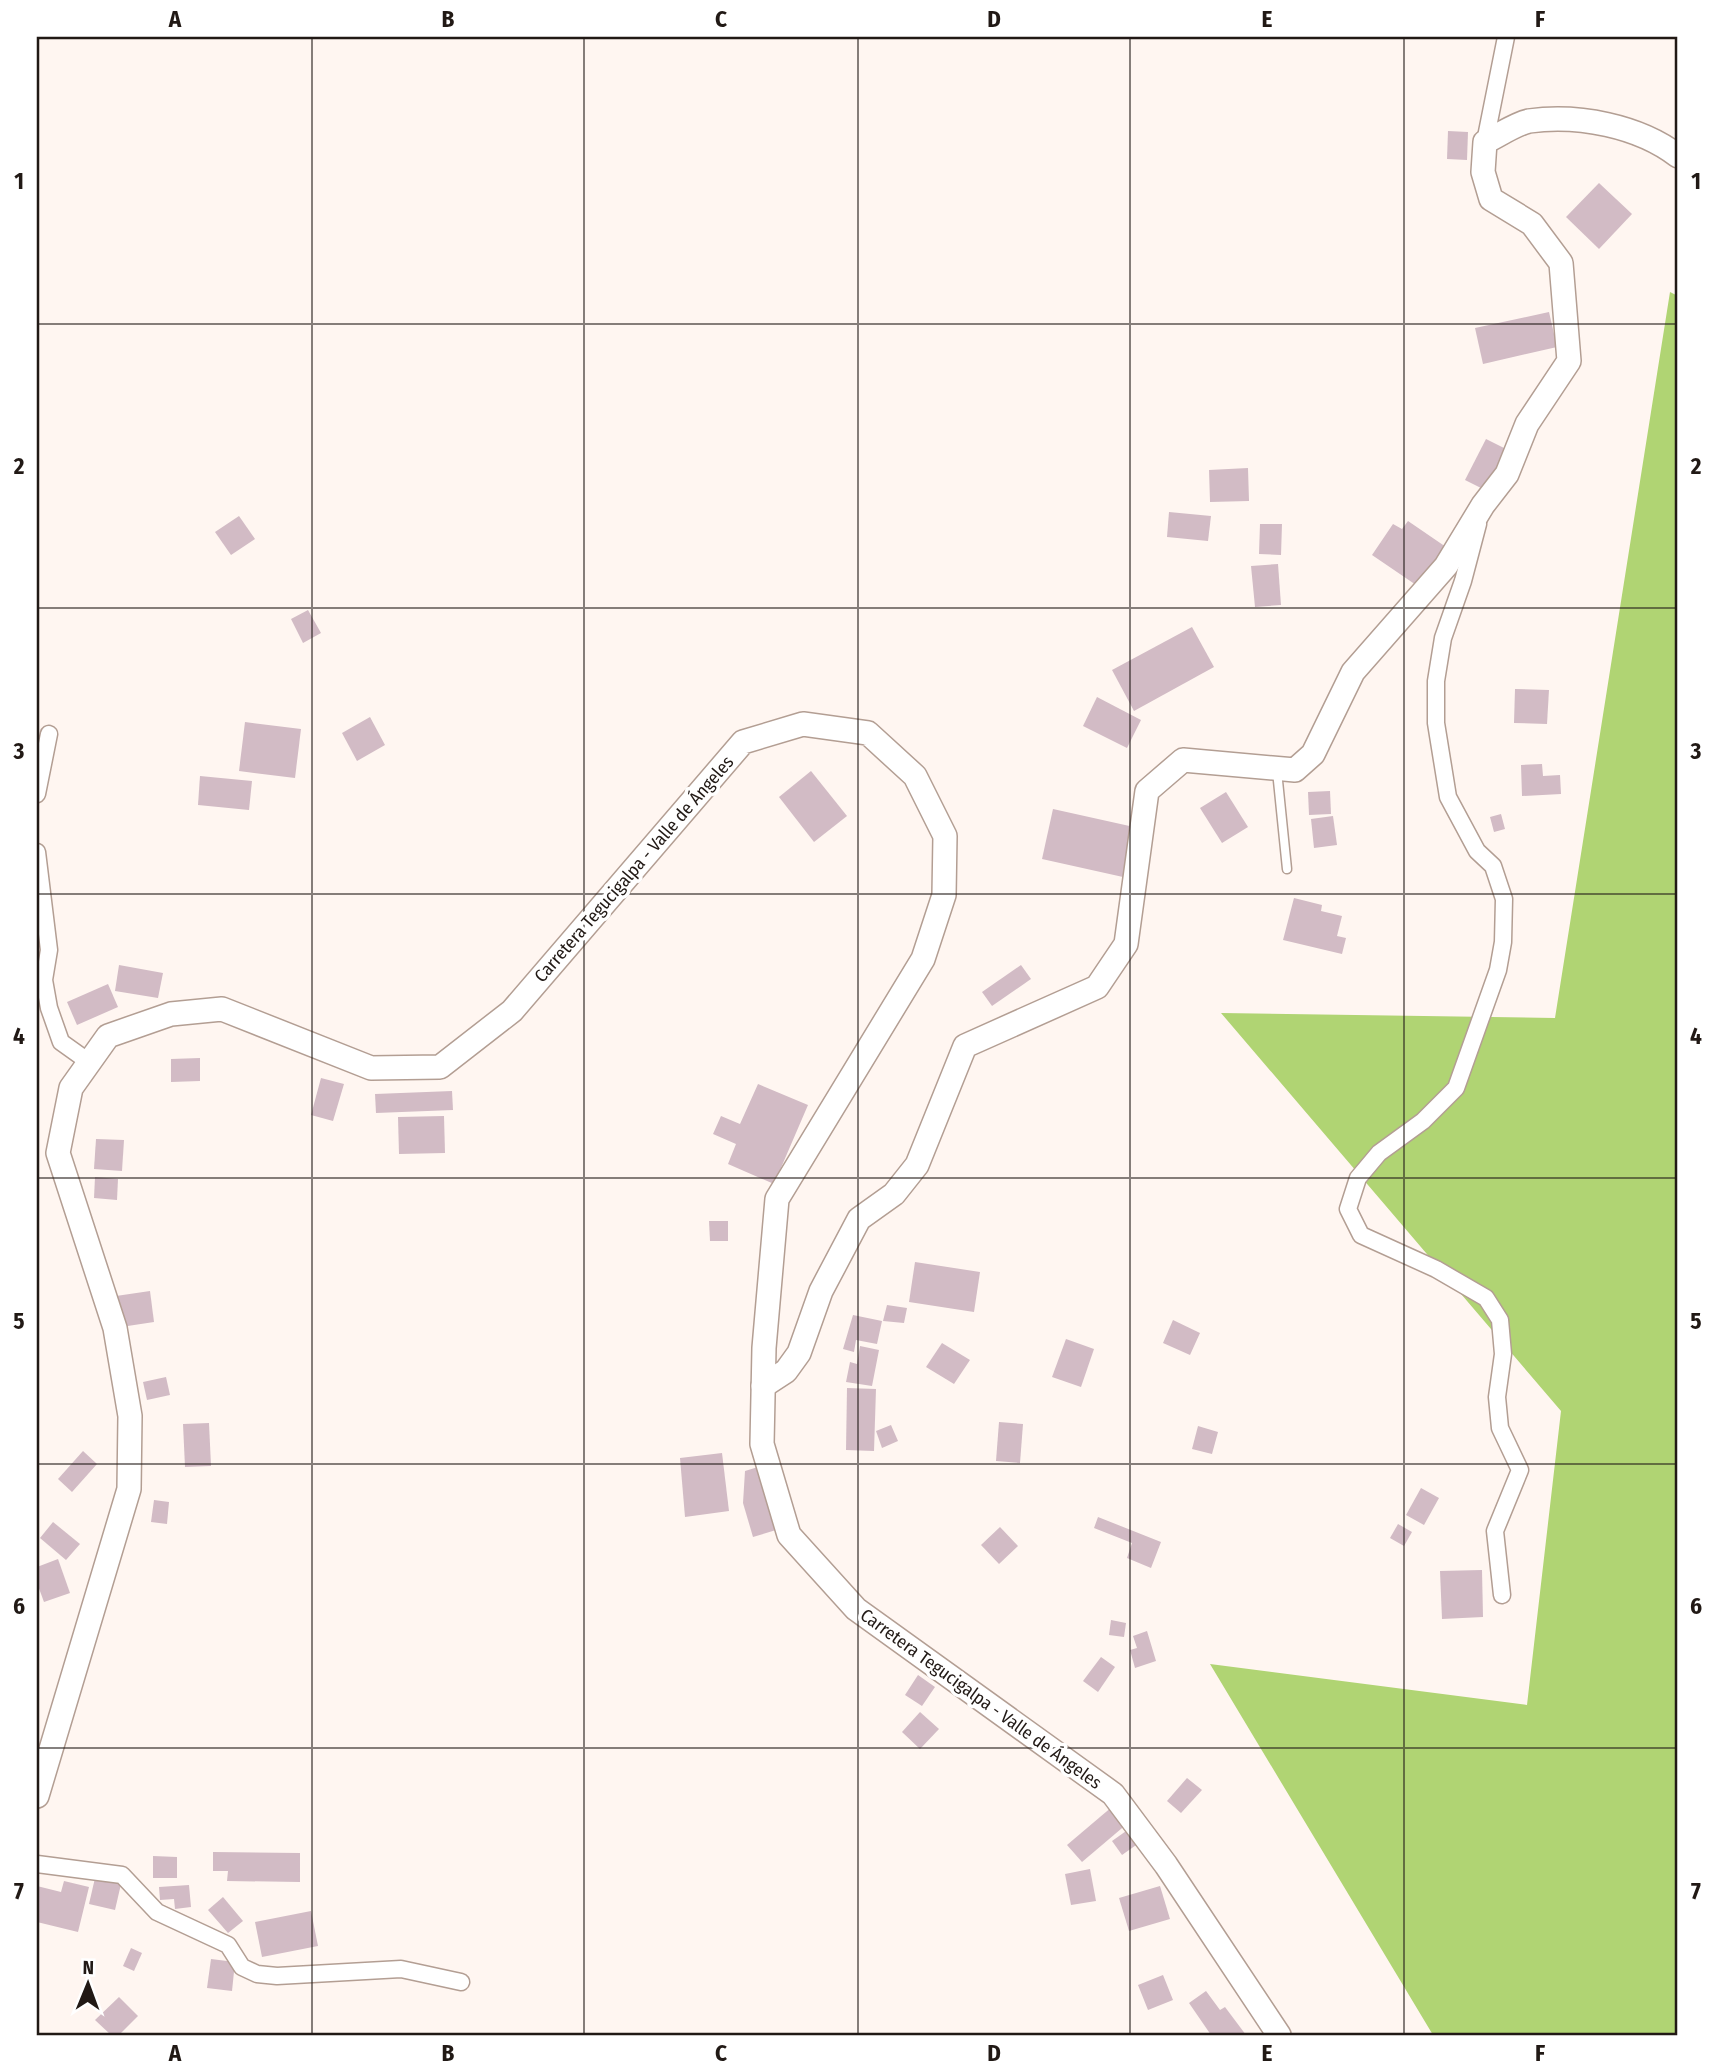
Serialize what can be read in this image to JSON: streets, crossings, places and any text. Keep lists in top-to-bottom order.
{
  "streets": {
    "main road": ["Carretera Tegucigalpa - Valle de Ángeles"]
  },
  "north": "top",
  "grid": {
    "columns": [
      "A",
      "B",
      "C",
      "D",
      "E",
      "F"
    ],
    "rows": [
      "1",
      "2",
      "3",
      "4",
      "5",
      "6",
      "7"
    ]
  }
}
